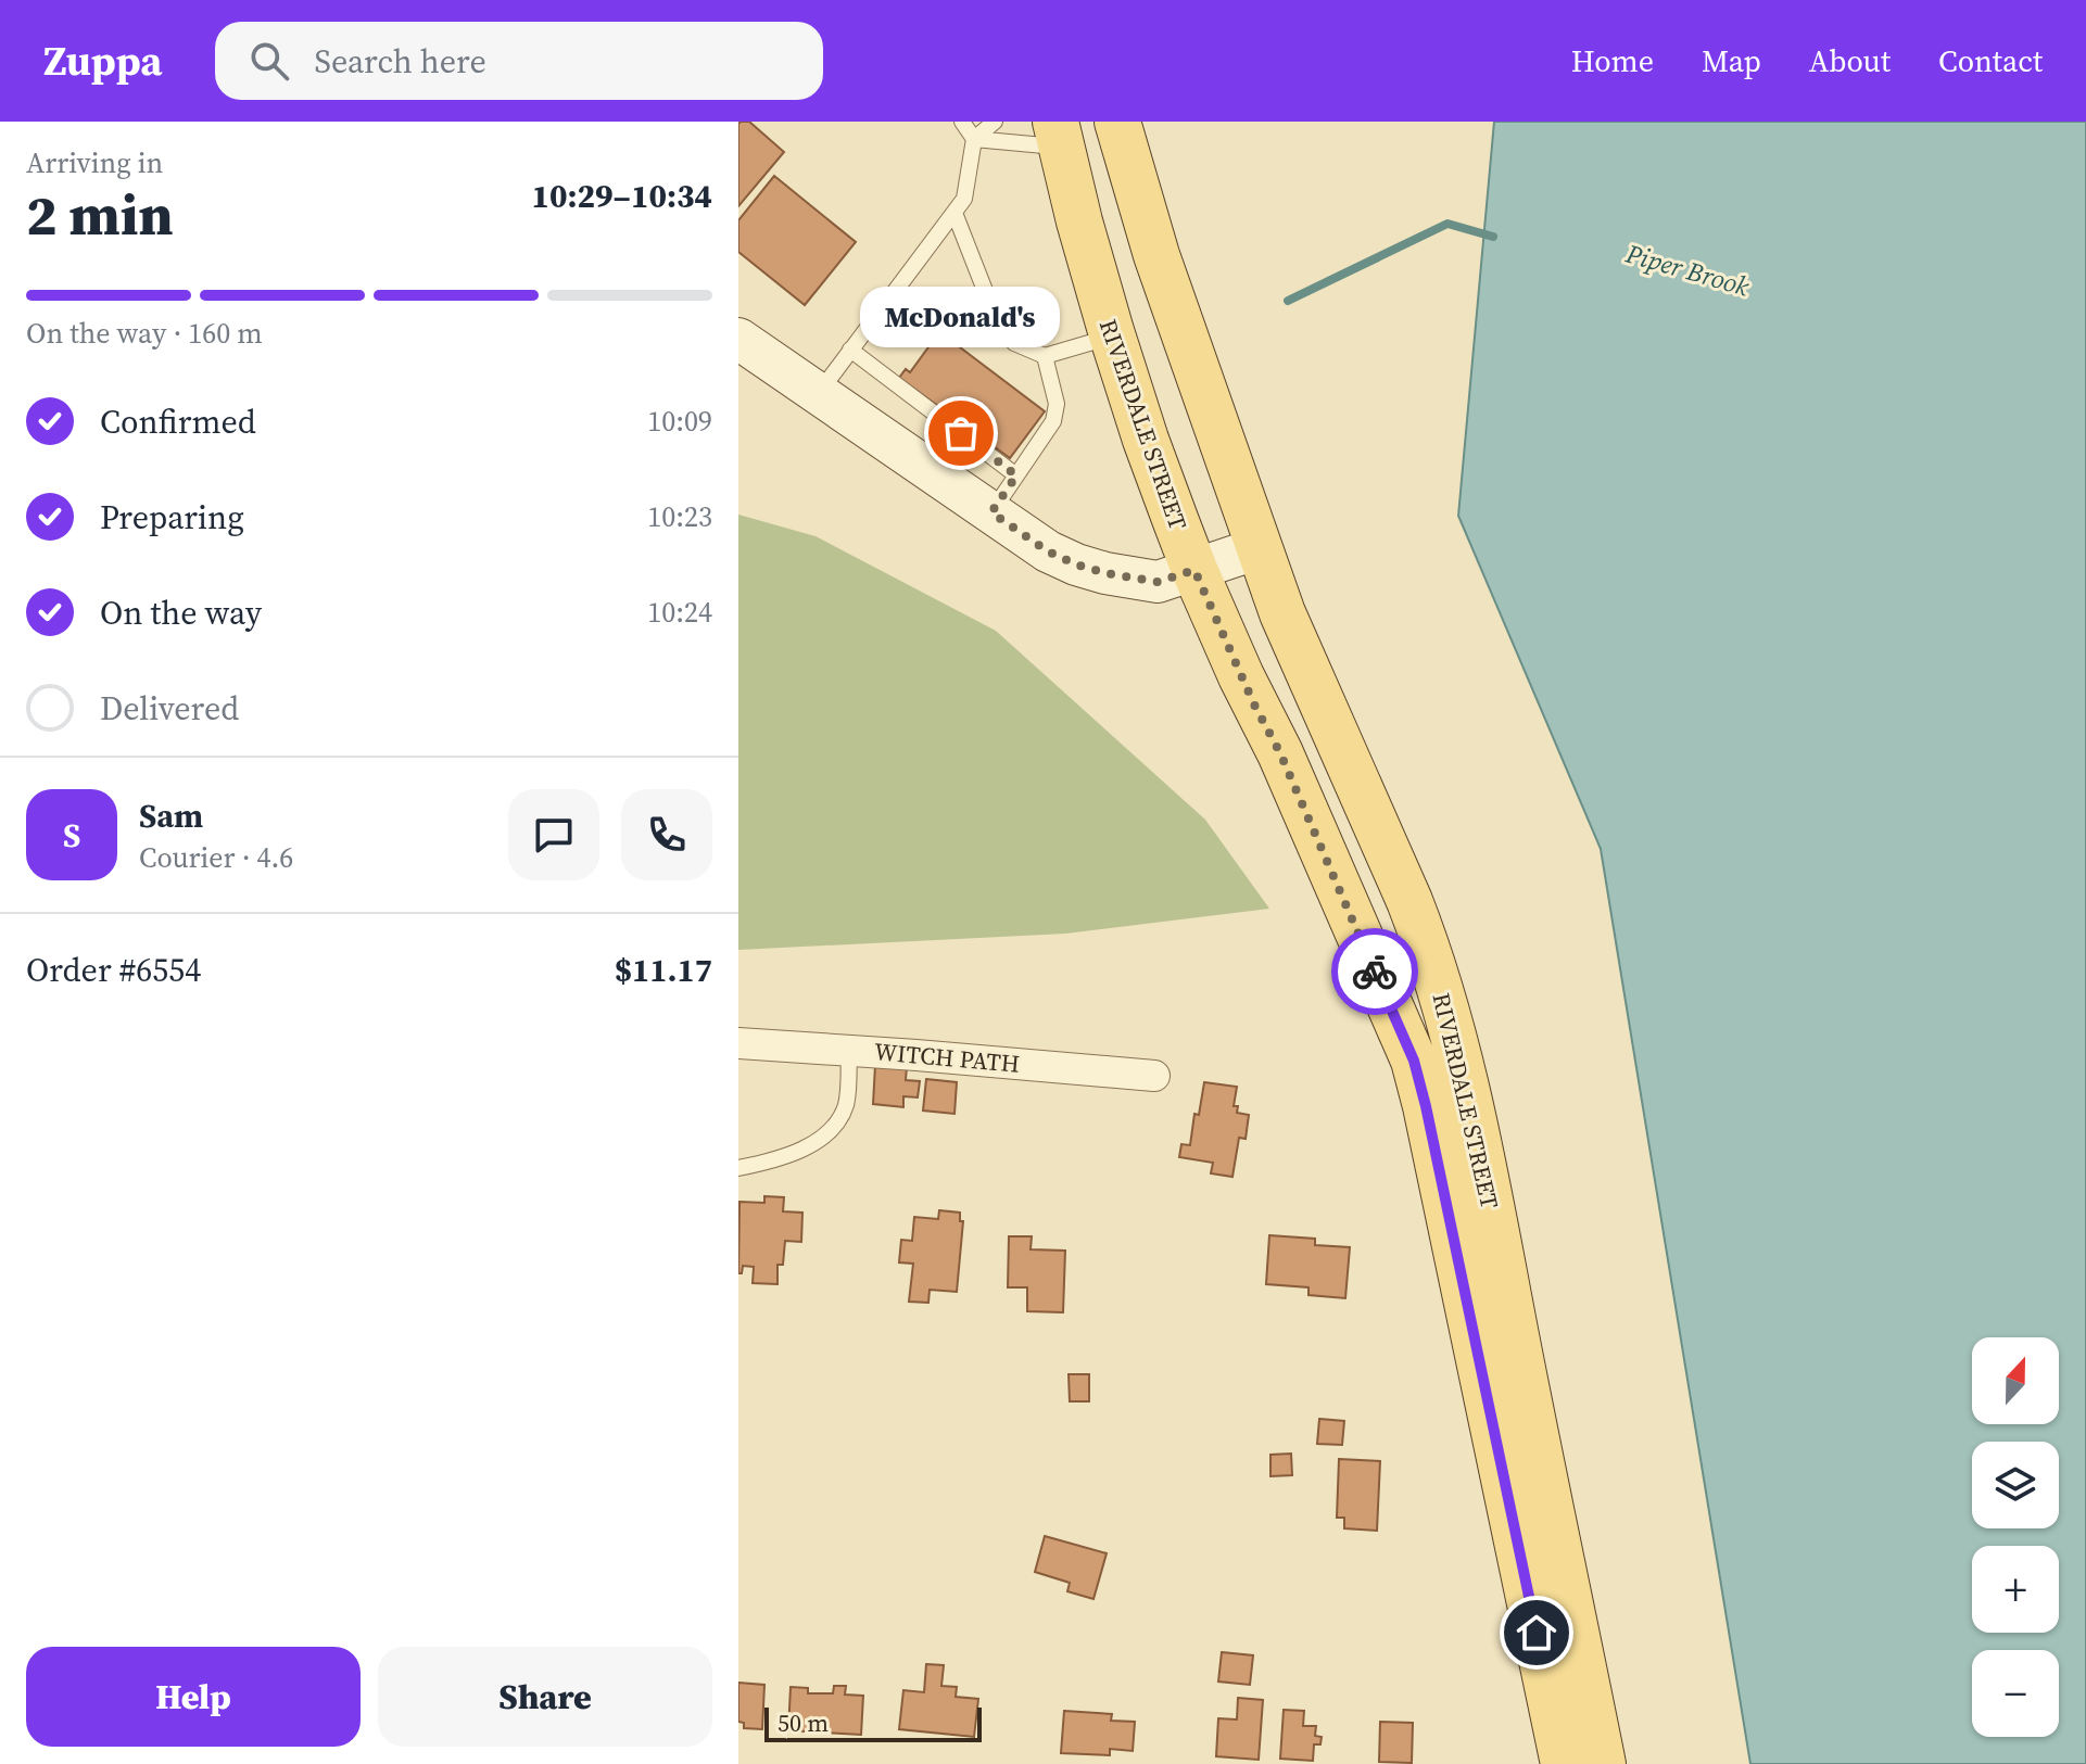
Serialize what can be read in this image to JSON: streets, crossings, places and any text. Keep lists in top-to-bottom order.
{
  "streets": {
    "main road": ["RIVERDALE STREET"],
    "street": ["WITCH PATH"]
  },
  "water": ["Piper Brook"],
  "places": ["McDonald's"],
  "scale_bar": "50 m",
  "north": "top",
  "page": {
    "header": "Zuppa",
    "search": "Search here",
    "nav": [
      "Home",
      "Map",
      "About",
      "Contact"
    ],
    "heading": ["2 min", "Arriving in", "10:29–10:34"],
    "panel": [
      "Sam",
      "Courier · 4.6",
      "Order #6554",
      "$11.17"
    ],
    "bar": "On the way · 160 m",
    "bubble": "McDonald's",
    "list": [
      ["Confirmed", "10:09"],
      ["Preparing", "10:23"],
      ["On the way", "10:24"],
      "Delivered"
    ],
    "round": "S",
    "map_buttons": ["+", "−"],
    "buttons": ["Help", "Share"],
    "scale": "50 m"
  }
}
